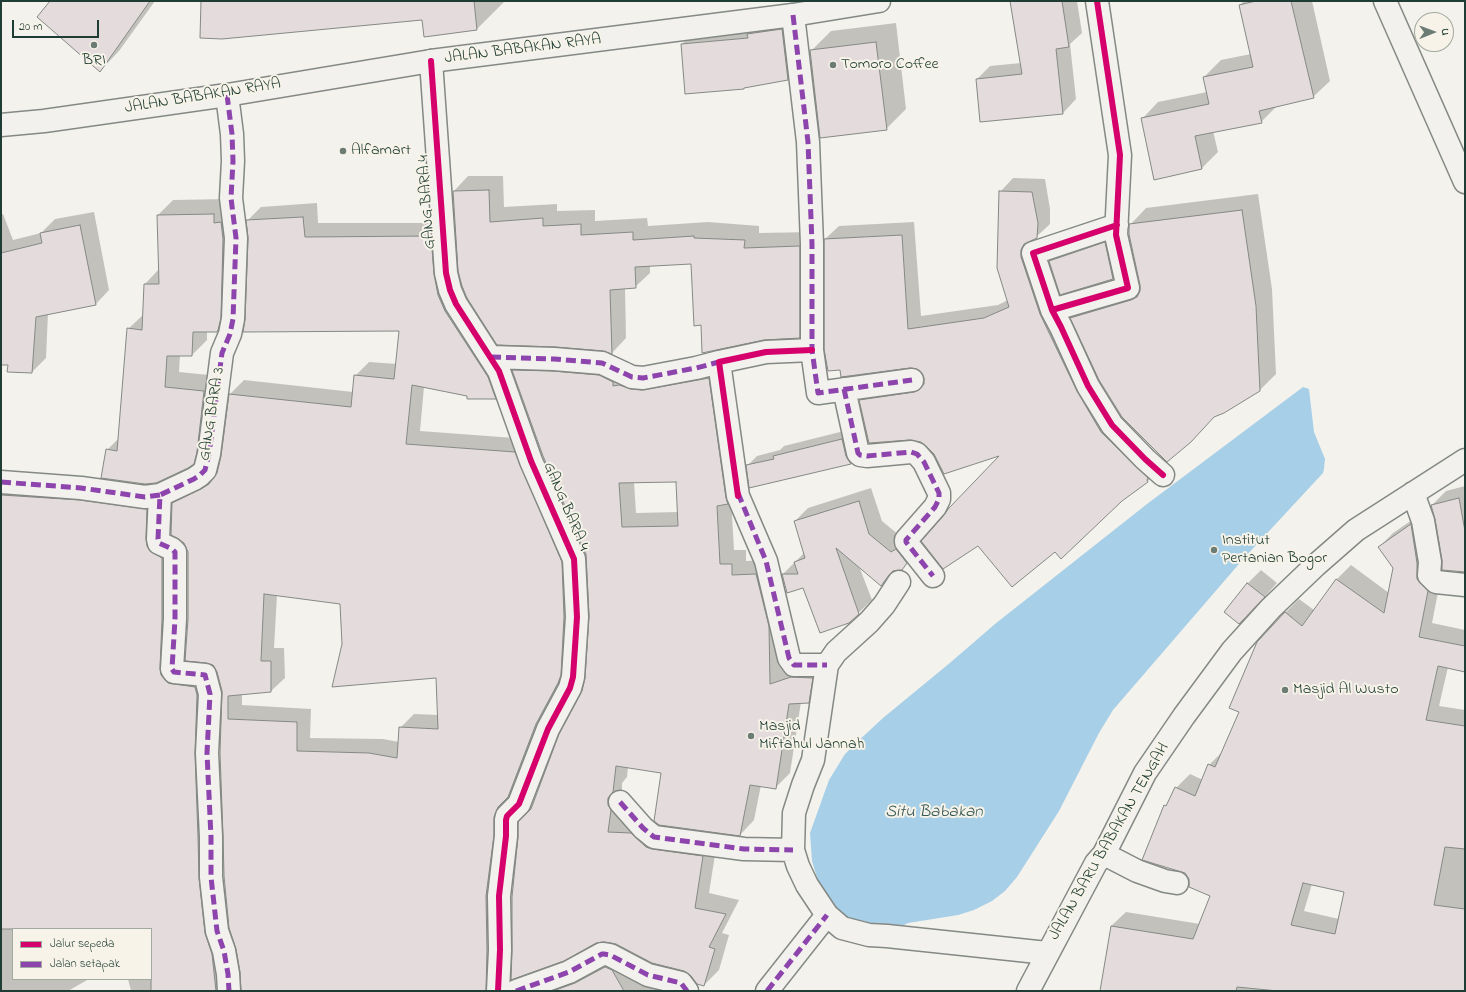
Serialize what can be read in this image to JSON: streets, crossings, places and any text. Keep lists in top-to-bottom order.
{
  "streets": {
    "street": [
      "JALAN BABAKAN RAYA",
      "GANG BARA 4",
      "GANG BARA 3",
      "JALAN BARU BABAKAN TENGAH"
    ]
  },
  "crossings": [
    ["JALAN BABAKAN RAYA", "GANG BARA 4"],
    ["JALAN BABAKAN RAYA", "GANG BARA 3"]
  ],
  "water": ["Situ Babakan"],
  "places": [
    "BRI",
    "Tomoro Coffee",
    "Alfamart",
    "Institut Pertanian Bogor",
    "Masjid Al Wusto",
    "Masjid Miftahul Jannah"
  ],
  "legend": ["Jalur sepeda", "Jalan setapak"],
  "scale_bar": "20 m",
  "north": "right"
}
